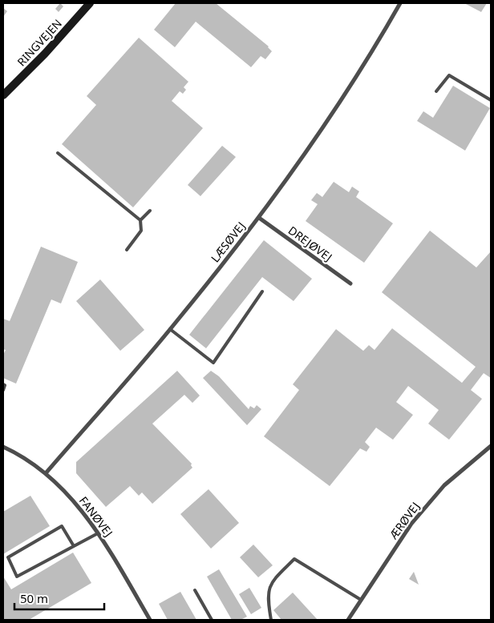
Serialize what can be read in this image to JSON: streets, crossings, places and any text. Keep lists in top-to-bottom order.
{
  "streets": {
    "main road": ["RINGVEJEN"],
    "street": [
      "LÆSØVEJ",
      "DREJØVEJ",
      "FANØVEJ",
      "ÆRØVEJ"
    ]
  },
  "crossings": [
    ["LÆSØVEJ", "DREJØVEJ"],
    ["LÆSØVEJ", "FANØVEJ"]
  ],
  "scale_bar": "50 m"
}
